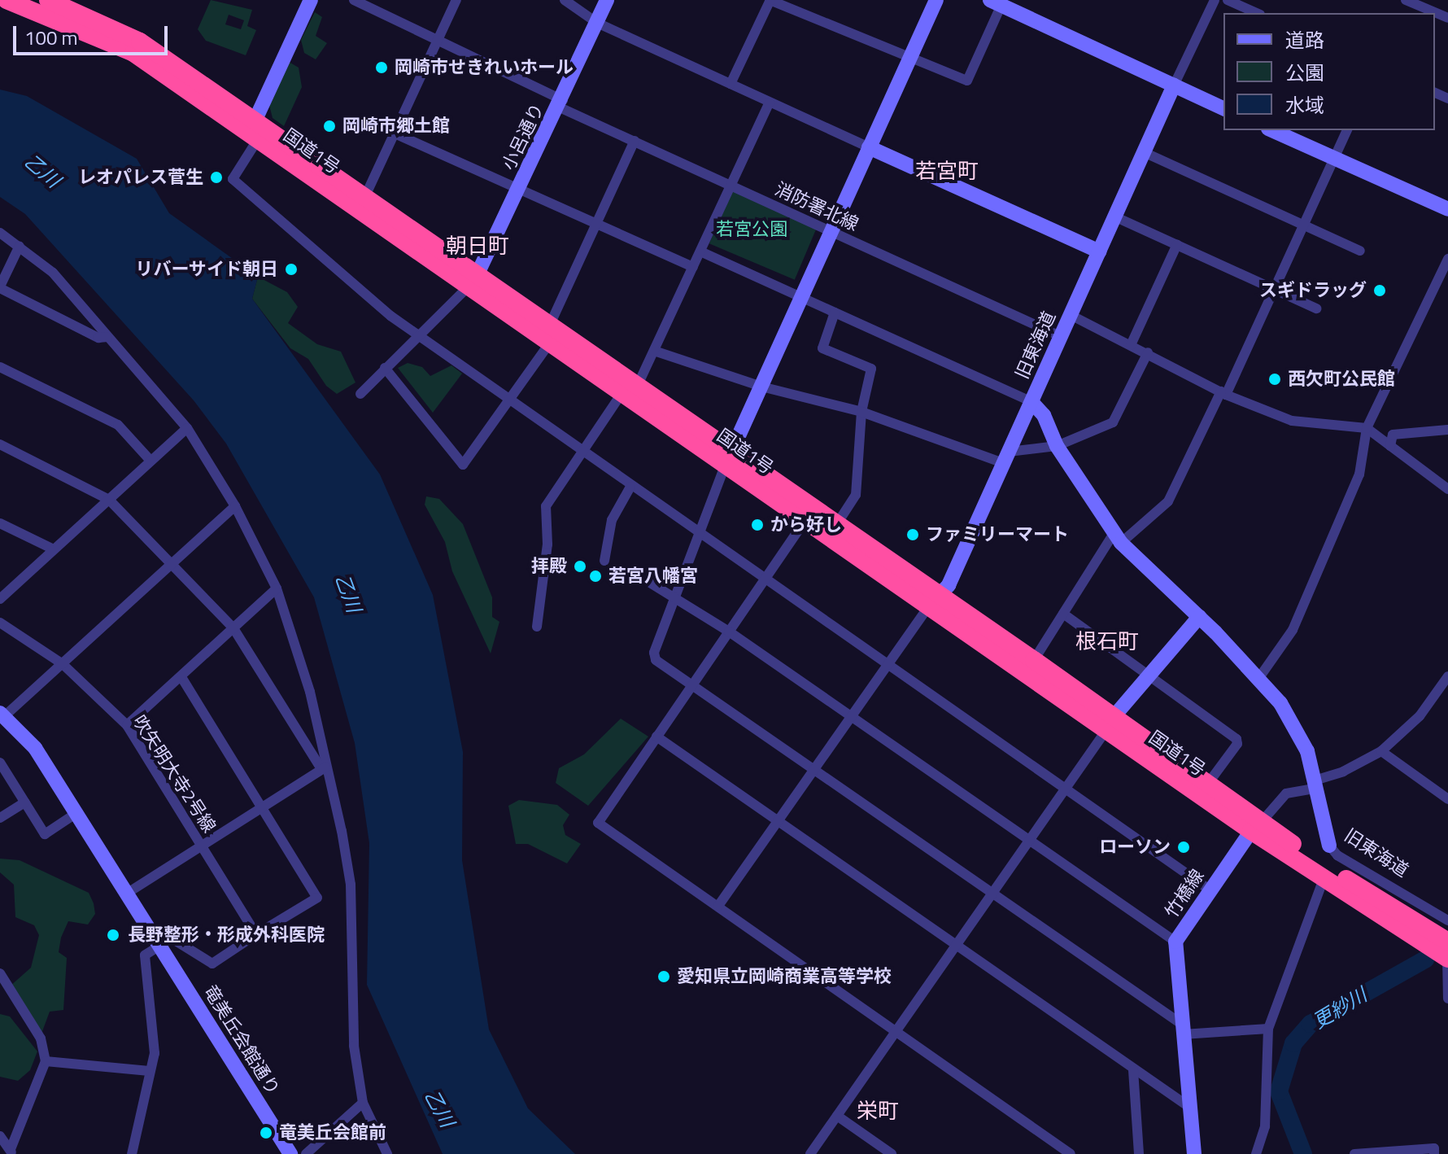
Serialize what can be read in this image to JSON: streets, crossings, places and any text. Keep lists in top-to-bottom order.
{
  "streets": {
    "highway": ["国道1号"],
    "street": [
      "小呂通り",
      "消防署北線",
      "旧東海道",
      "吹矢明大寺2号線",
      "竹橋線",
      "竜美丘会館通り"
    ]
  },
  "crossings": [
    ["小呂通り", "国道1号"],
    ["小呂通り", "消防署北線"],
    ["国道1号", "竹橋線"],
    ["消防署北線", "旧東海道"]
  ],
  "districts": [
    "若宮町",
    "朝日町",
    "根石町",
    "栄町"
  ],
  "water": ["乙川", "更紗川"],
  "parks": ["若宮公園"],
  "places": [
    "岡崎市せきれいホール",
    "岡崎市郷土館",
    "レオパレス菅生",
    "リバーサイド朝日",
    "スギドラッグ",
    "西欠町公民館",
    "から好し",
    "ファミリーマート",
    "拝殿",
    "若宮八幡宮",
    "ローソン",
    "長野整形・形成外科医院",
    "愛知県立岡崎商業高等学校",
    "竜美丘会館前"
  ],
  "legend": ["道路", "公園", "水域"],
  "scale_bar": "100 m"
}
